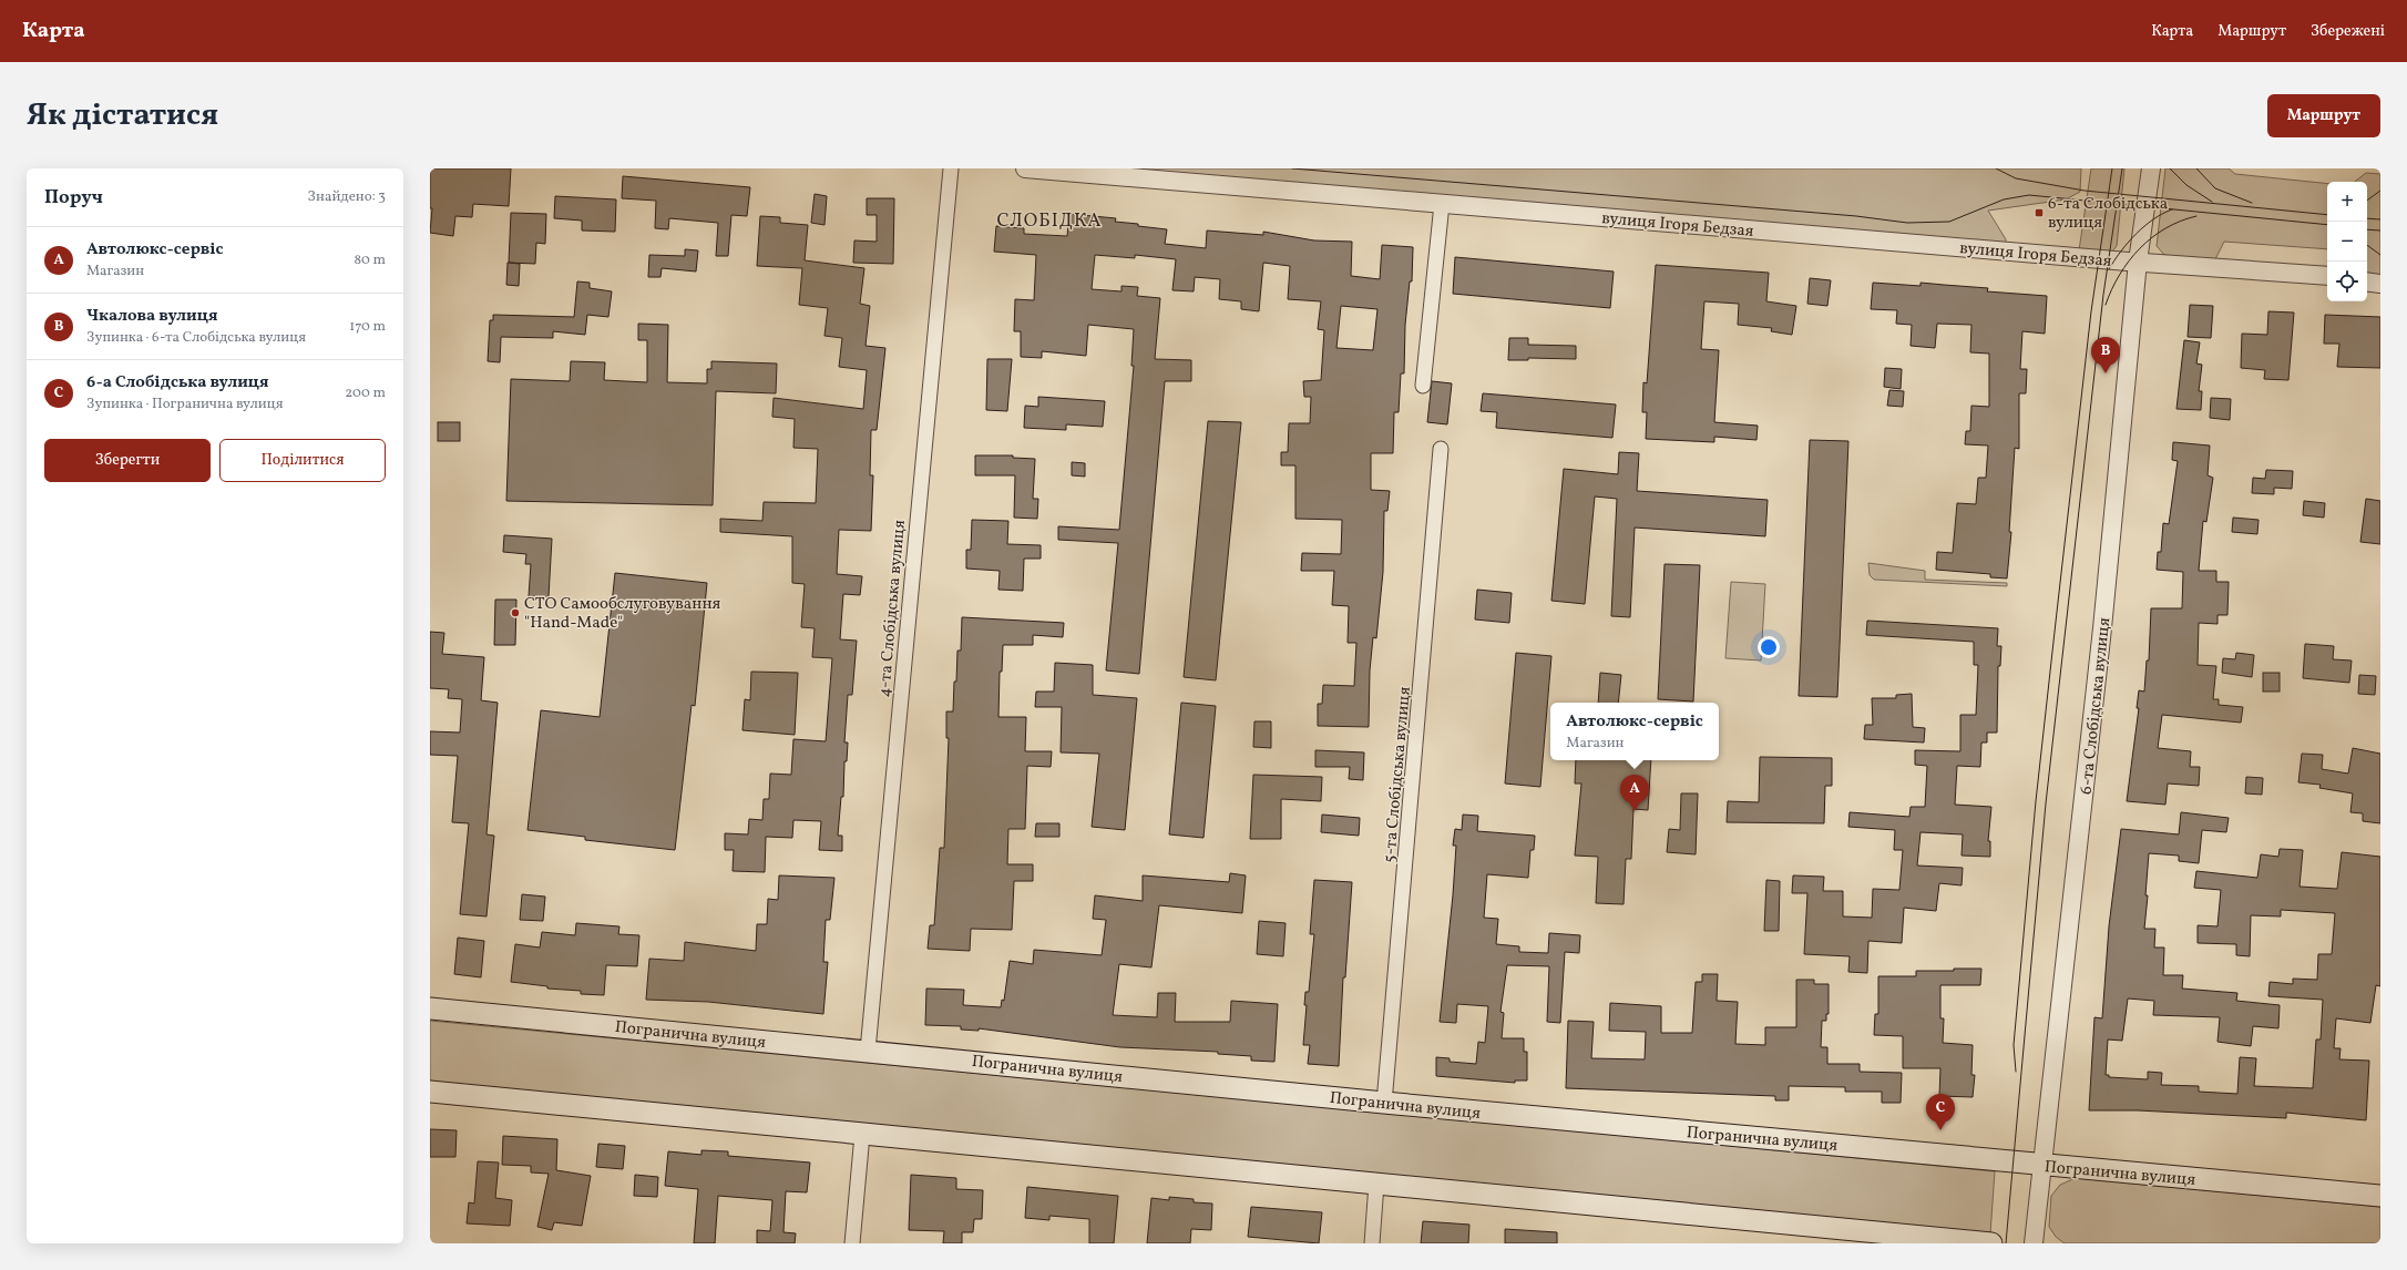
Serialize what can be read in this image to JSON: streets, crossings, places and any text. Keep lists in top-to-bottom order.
{
  "streets": {
    "main road": ["Погранична вулиця"],
    "street": [
      "вулиця Ігоря Бедзая",
      "4-та Слобідська вулиця",
      "6-та Слобідська вулиця",
      "5-та Слобідська вулиця"
    ]
  },
  "crossings": [
    ["вулиця Ігоря Бедзая", "6-та Слобідська вулиця"],
    ["4-та Слобідська вулиця", "Погранична вулиця"],
    ["6-та Слобідська вулиця", "Погранична вулиця"],
    ["5-та Слобідська вулиця", "Погранична вулиця"]
  ],
  "districts": ["СЛОБІДКА"],
  "places": {
    "transit": ["6-та Слобідська вулиця"],
    "other": ["СТО Самообслуговування \"Hand-Made\""]
  },
  "page": {
    "header": "Карта",
    "nav": ["Карта", "Маршрут", "Збережені"],
    "title": "Як дістатися",
    "buttons": [
      "Маршрут",
      ["Зберегти", "Поділитися"]
    ],
    "heading": ["Поруч", "Знайдено: 3"],
    "map_buttons": ["+", "−"],
    "list": [
      {
        "mark": "A",
        "name": "Автолюкс-сервіс",
        "note": "Магазин",
        "value": "80 m"
      },
      {
        "mark": "B",
        "name": "Чкалова вулиця",
        "note": "Зупинка · 6-та Слобідська вулиця",
        "value": "170 m"
      },
      {
        "mark": "C",
        "name": "6-а Слобідська вулиця",
        "note": "Зупинка · Погранична вулиця",
        "value": "200 m"
      }
    ],
    "pins": ["B", "A", "C"],
    "popup": ["Автолюкс-сервіс", "Магазин"]
  }
}
